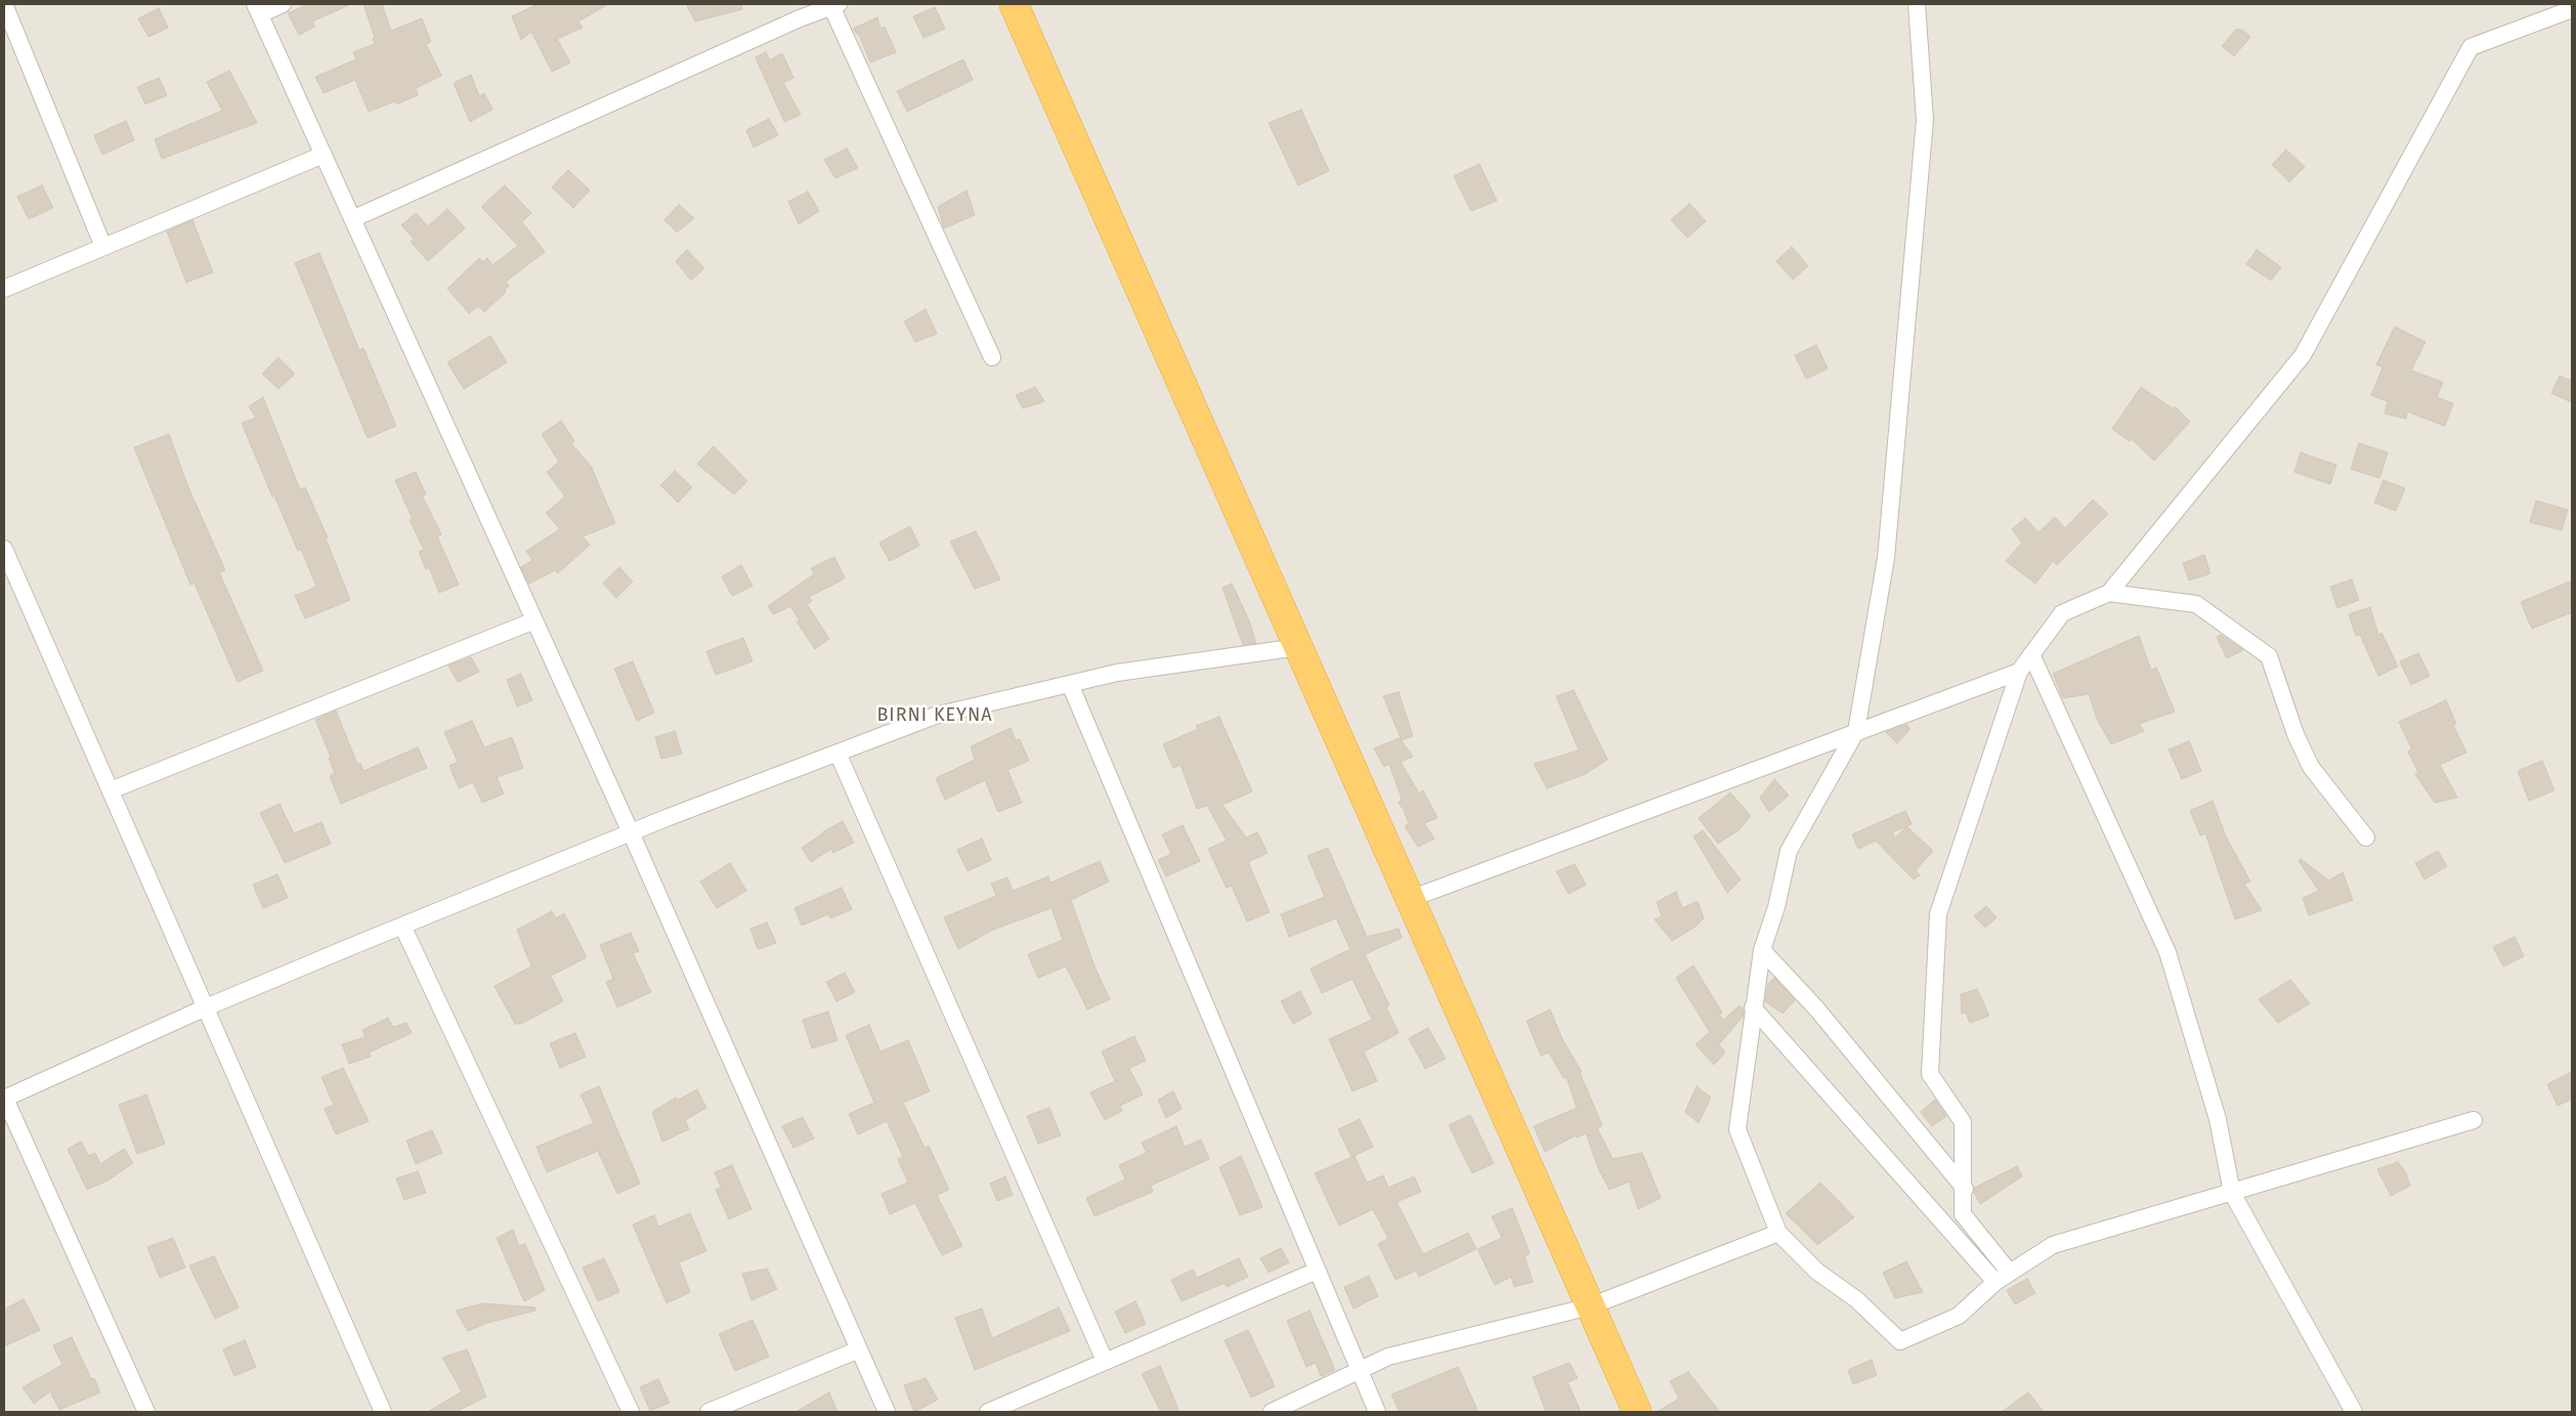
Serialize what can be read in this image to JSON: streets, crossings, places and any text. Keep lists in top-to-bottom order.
{
  "districts": ["BIRNI KEYNA"]
}
